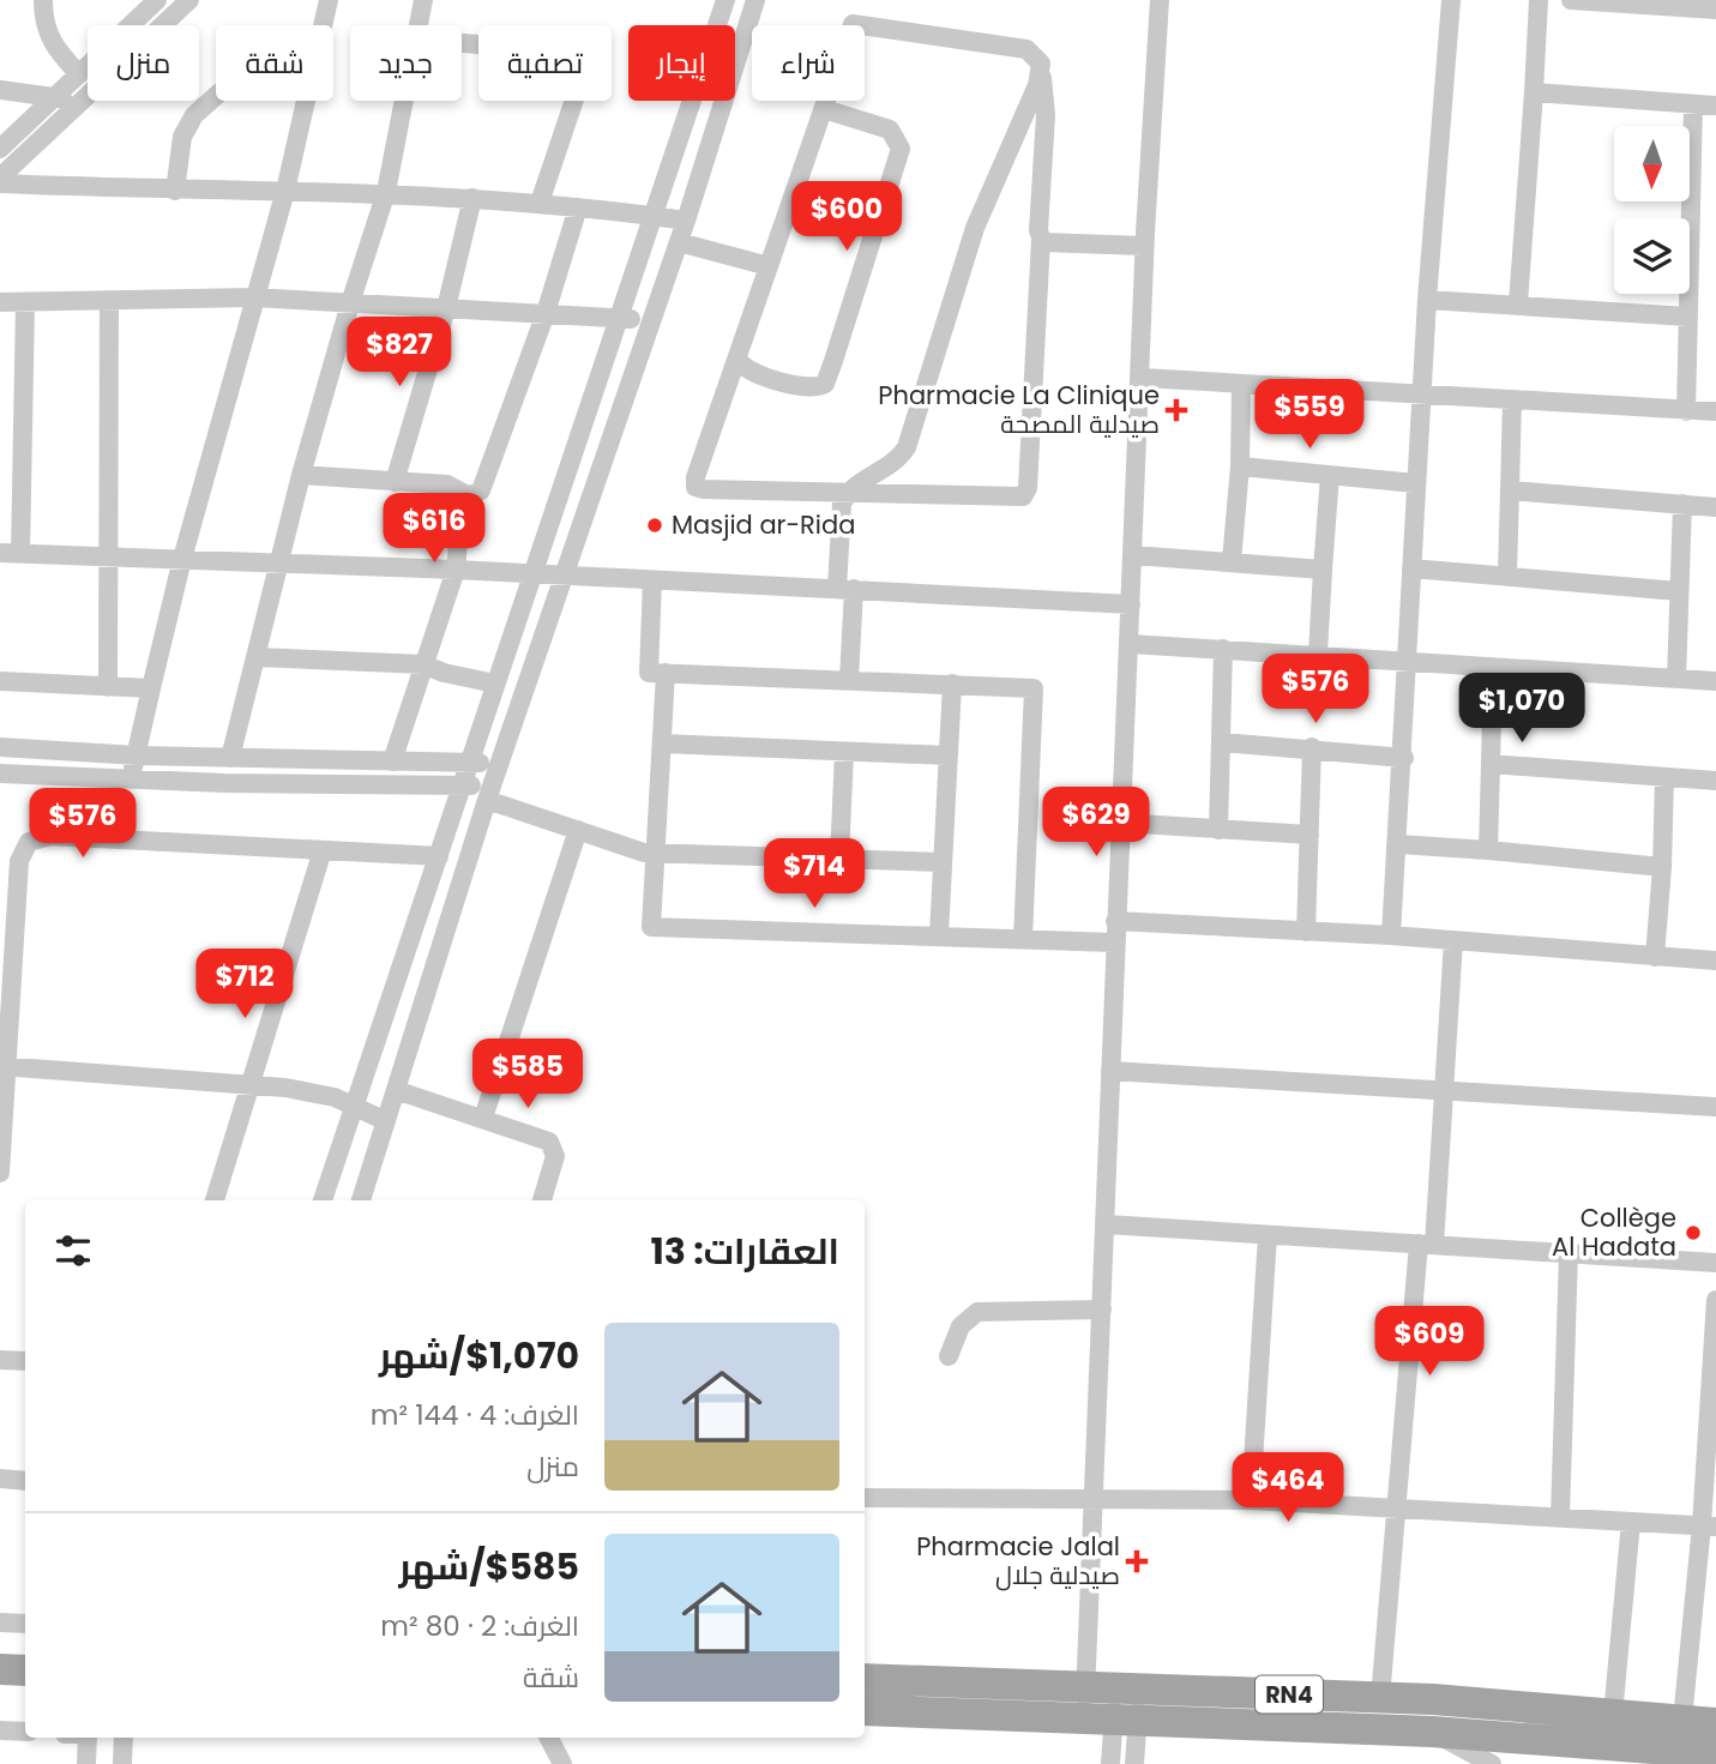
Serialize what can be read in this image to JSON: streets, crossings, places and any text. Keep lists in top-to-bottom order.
{
  "streets": {
    "main road": ["RN4"]
  },
  "places": {
    "health": ["Pharmacie La Clinique صيدلية المصحة", "Pharmacie Jalal صيدلية جلال"],
    "other": ["Masjid ar-Rida", "Collège Al Hadata"]
  },
  "north": "bottom",
  "page": {
    "chip": [
      "شراء",
      "إيجار",
      "تصفية",
      "جديد",
      "شقة",
      "منزل"
    ],
    "price": [
      "$600",
      "$827",
      "$559",
      "$616",
      "$576",
      "$1,070",
      "$629",
      "$576",
      "$714",
      "$712",
      "$585",
      "$609",
      "$464"
    ],
    "heading": "العقارات: 13",
    "list": [
      {
        "name": "$1,070/شهر",
        "note": "الغرف: 4 · 144 m² · منزل"
      },
      {
        "name": "$585/شهر",
        "note": "الغرف: 2 · 80 m² · شقة"
      }
    ]
  }
}
